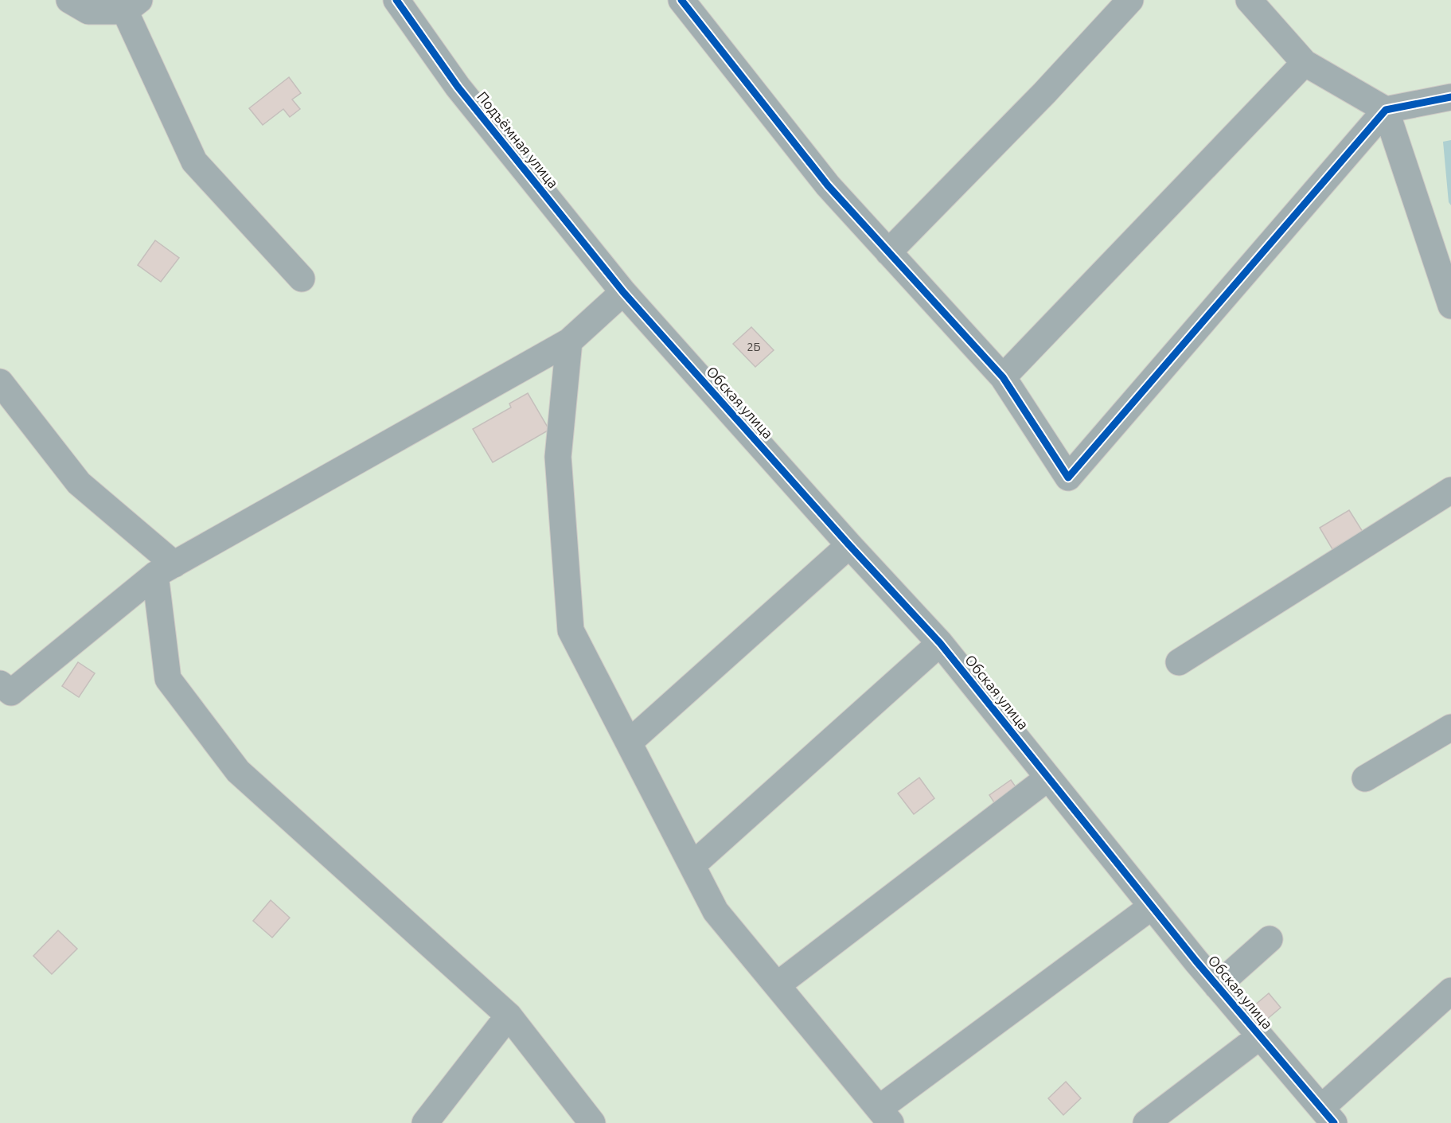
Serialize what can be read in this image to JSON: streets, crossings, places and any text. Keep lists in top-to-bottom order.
{
  "streets": {
    "street": ["Подъёмная улица", "Обская улица"]
  },
  "crossings": [
    ["Подъёмная улица", "Обская улица"]
  ],
  "house_numbers": ["2Б"]
}
